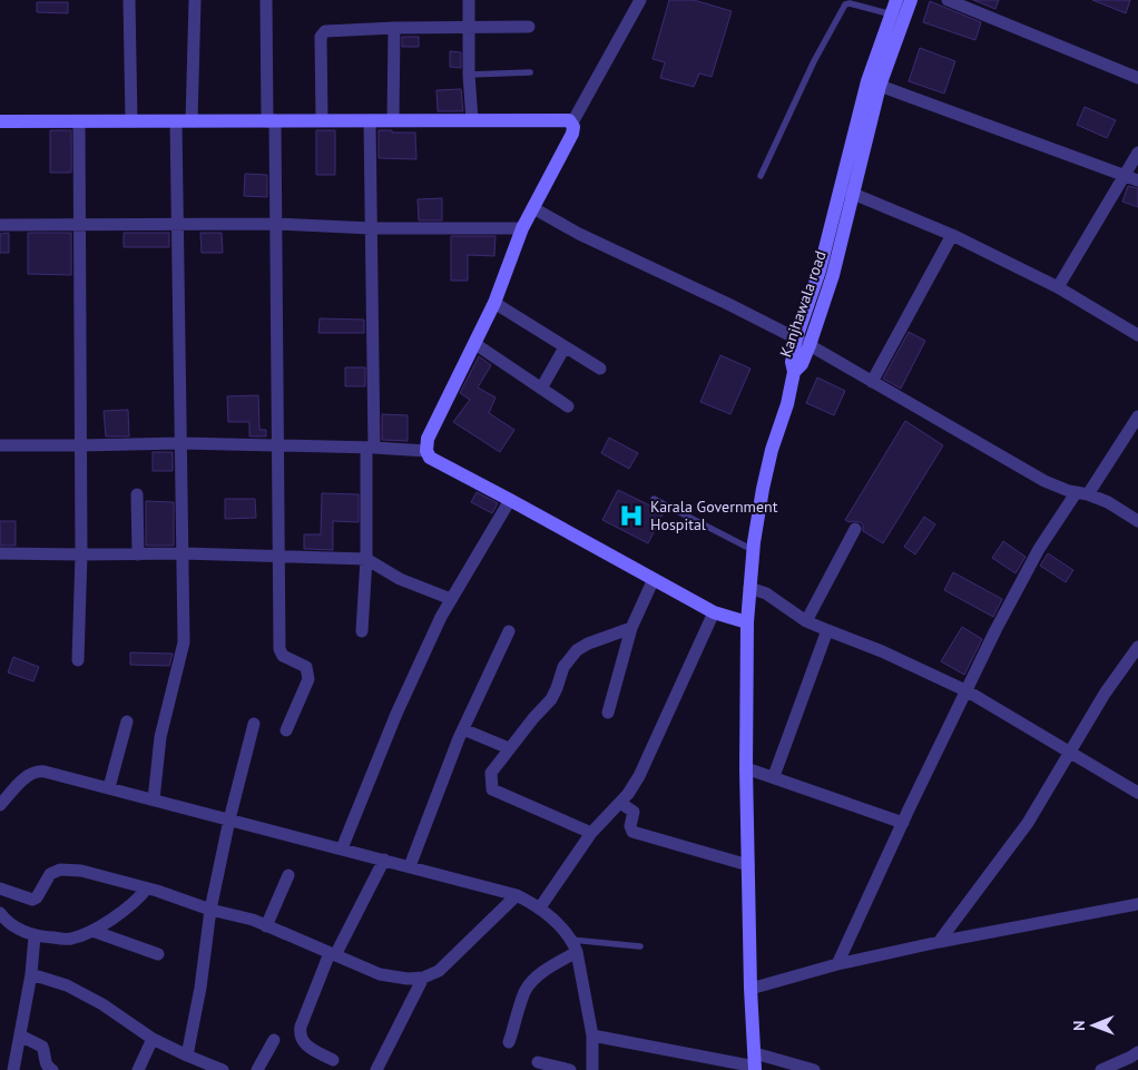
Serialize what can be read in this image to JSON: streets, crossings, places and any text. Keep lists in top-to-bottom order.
{
  "streets": {
    "street": ["Kanjhawala road"]
  },
  "places": {
    "hospital": ["Karala Government Hospital"]
  },
  "north": "left"
}
